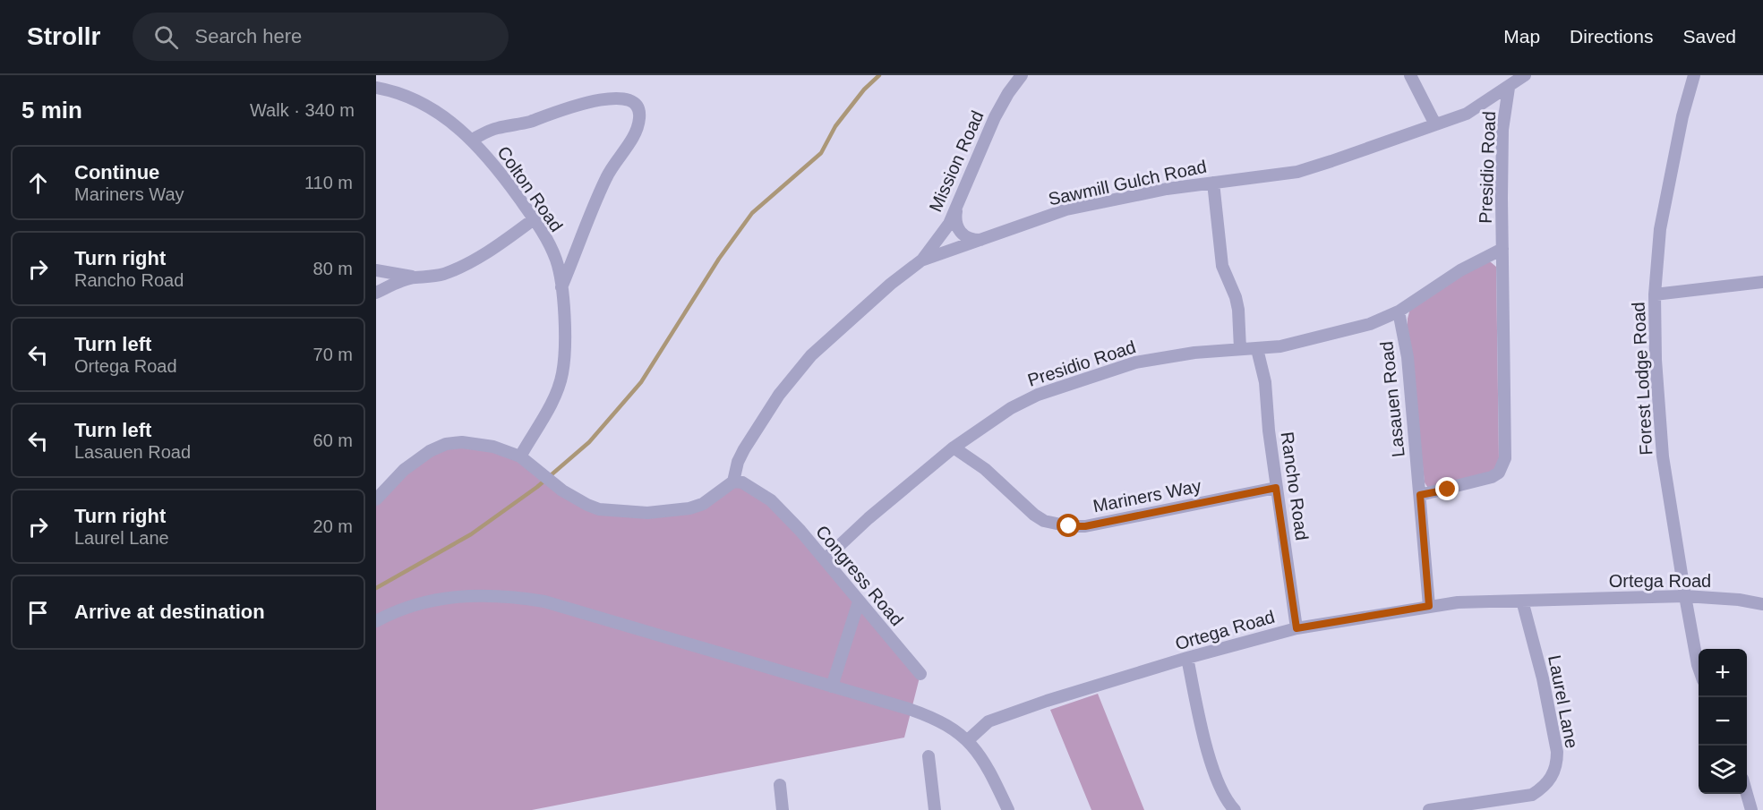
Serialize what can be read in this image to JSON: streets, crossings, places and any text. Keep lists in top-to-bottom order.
{
  "streets": {
    "street": [
      "Mission Road",
      "Presidio Road",
      "Sawmill Gulch Road",
      "Colton Road",
      "Forest Lodge Road",
      "Lasauen Road",
      "Rancho Road",
      "Mariners Way",
      "Congress Road",
      "Ortega Road",
      "Laurel Lane"
    ]
  },
  "crossings": [
    ["Mission Road", "Sawmill Gulch Road"],
    ["Presidio Road", "Sawmill Gulch Road"],
    ["Presidio Road", "Lasauen Road"],
    ["Presidio Road", "Rancho Road"],
    ["Presidio Road", "Mariners Way"],
    ["Presidio Road", "Congress Road"],
    ["Sawmill Gulch Road", "Congress Road"],
    ["Forest Lodge Road", "Ortega Road"],
    ["Lasauen Road", "Ortega Road"],
    ["Rancho Road", "Mariners Way"],
    ["Rancho Road", "Ortega Road"],
    ["Ortega Road", "Laurel Lane"]
  ],
  "page": {
    "header": "Strollr",
    "search": "Search here",
    "nav": ["Map", "Directions", "Saved"],
    "heading": ["5 min", "Walk · 340 m"],
    "list": [
      ["Continue", "Mariners Way", "110 m"],
      ["Turn right", "Rancho Road", "80 m"],
      ["Turn left", "Ortega Road", "70 m"],
      ["Turn left", "Lasauen Road", "60 m"],
      ["Turn right", "Laurel Lane", "20 m"],
      "Arrive at destination"
    ],
    "map_buttons": ["+", "−"]
  }
}
